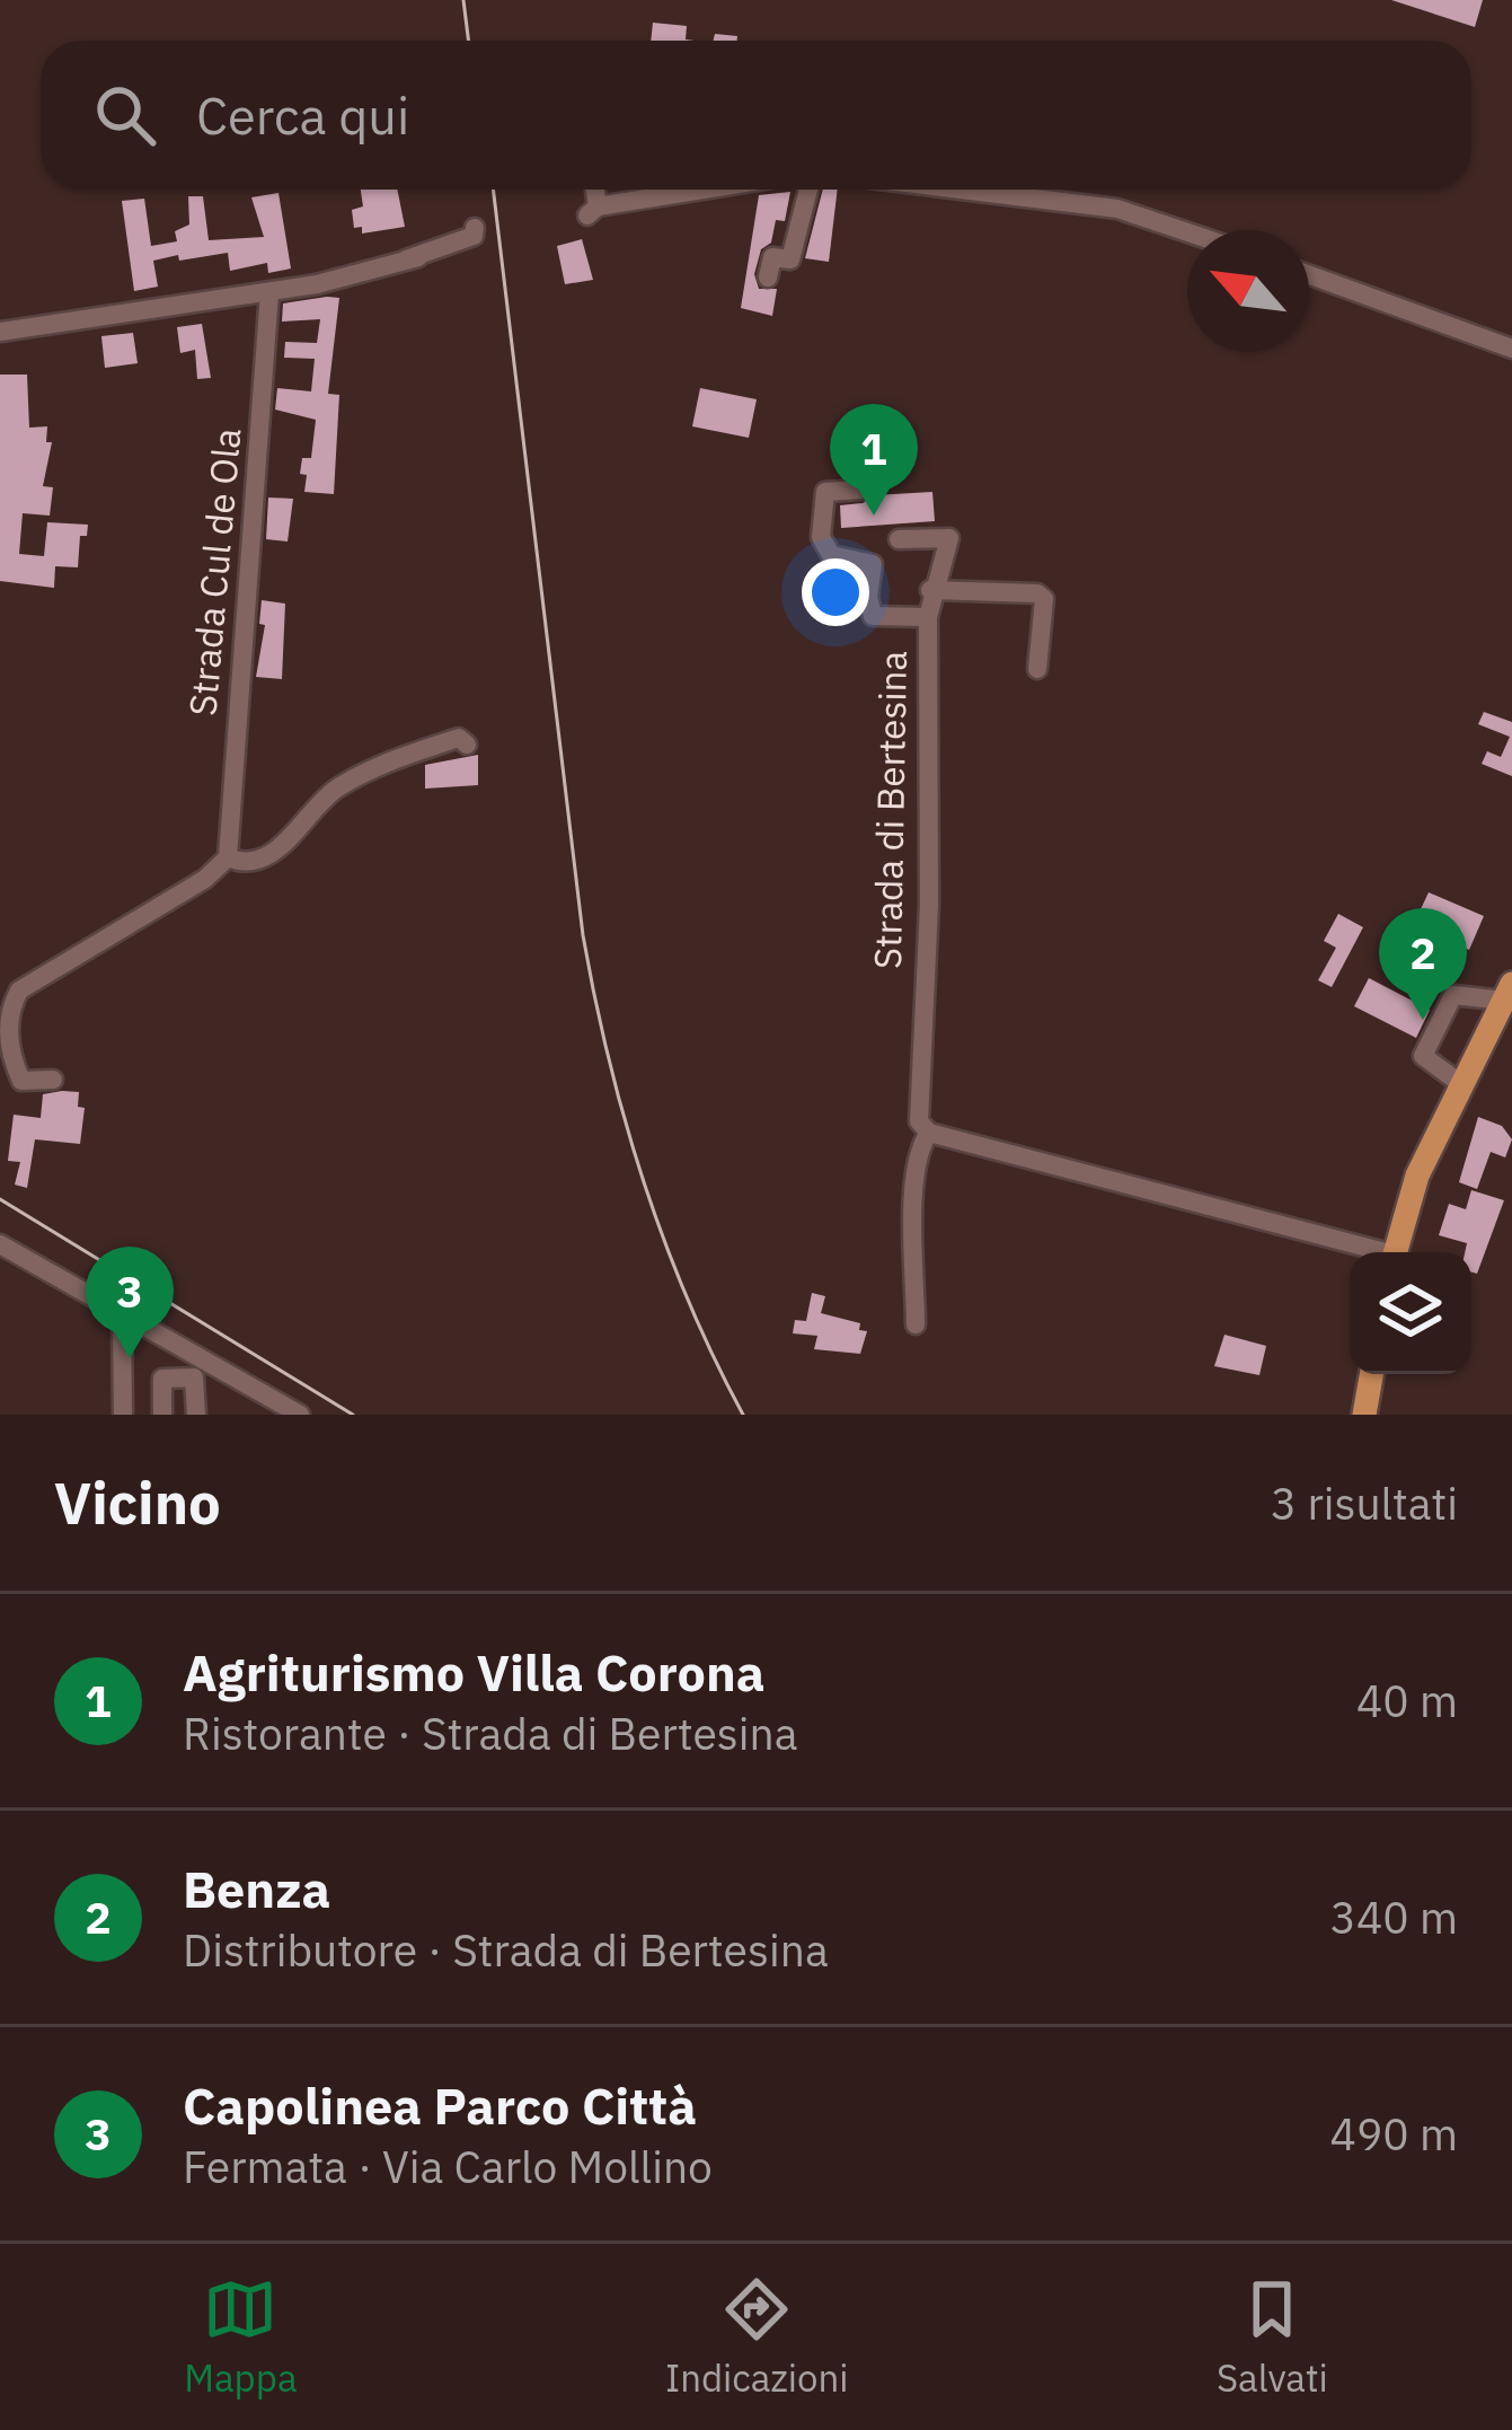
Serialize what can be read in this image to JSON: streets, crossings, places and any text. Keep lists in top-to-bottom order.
{
  "streets": {
    "street": ["Strada Cul de Ola", "Strada di Bertesina"]
  },
  "north": "top left",
  "page": {
    "search": "Cerca qui",
    "pins": ["1", "2", "3"],
    "heading": ["Vicino", "3 risultati"],
    "list": [
      {
        "mark": "1",
        "name": "Agriturismo Villa Corona",
        "note": "Ristorante · Strada di Bertesina",
        "value": "40 m"
      },
      {
        "mark": "2",
        "name": "Benza",
        "note": "Distributore · Strada di Bertesina",
        "value": "340 m"
      },
      {
        "mark": "3",
        "name": "Capolinea Parco Città",
        "note": "Fermata · Via Carlo Mollino",
        "value": "490 m"
      }
    ],
    "nav": ["Mappa", "Indicazioni", "Salvati"]
  }
}
